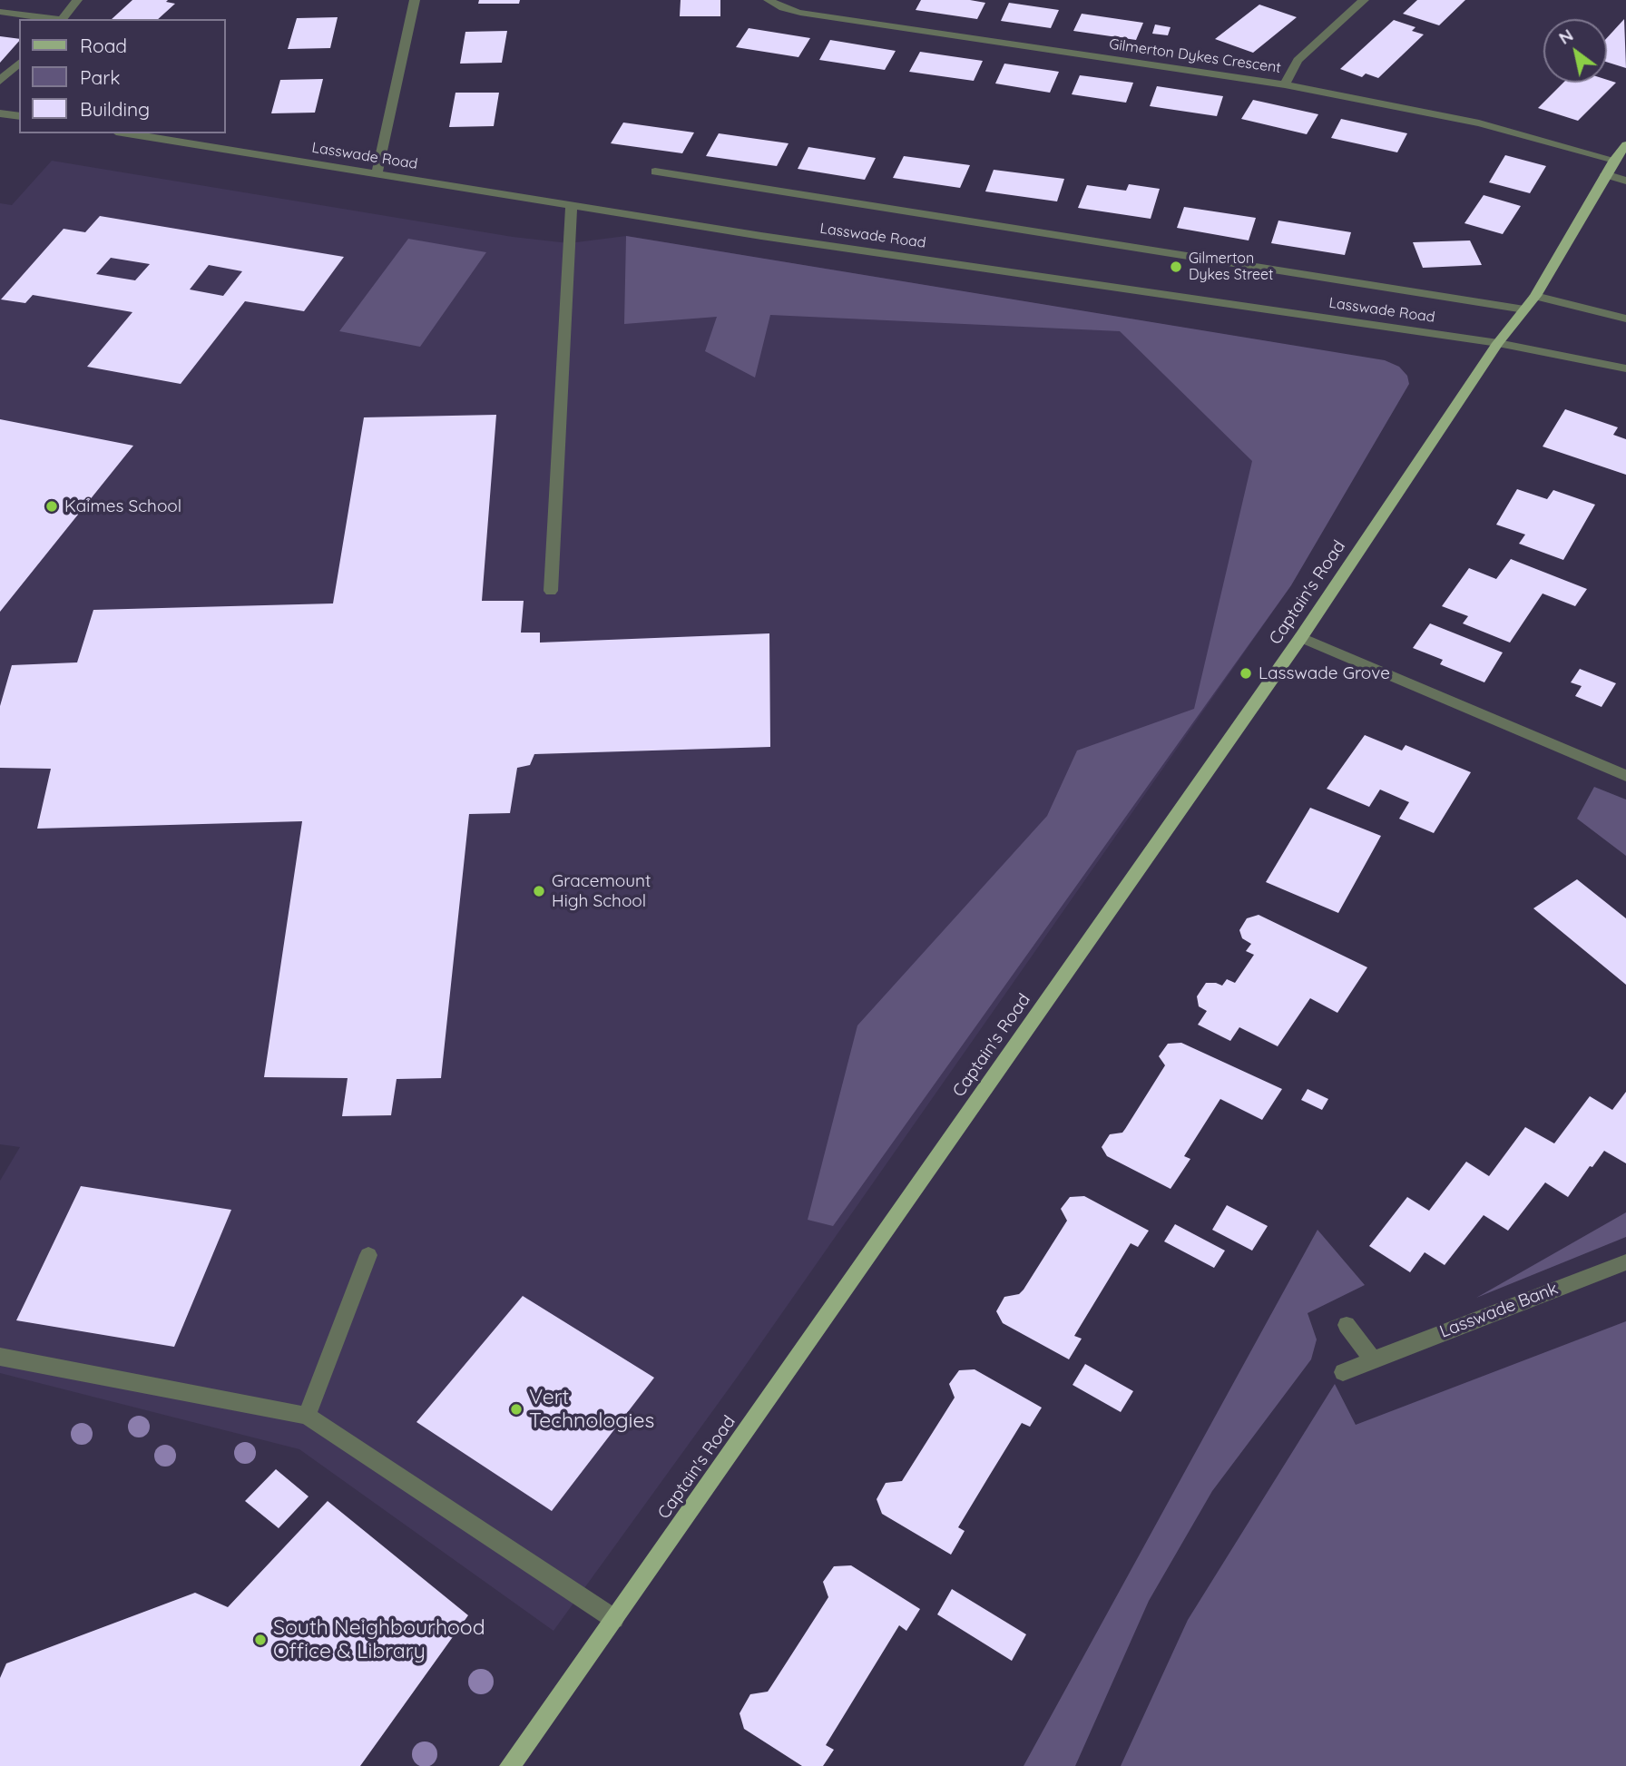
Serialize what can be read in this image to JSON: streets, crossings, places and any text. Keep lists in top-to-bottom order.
{
  "streets": {
    "main road": ["Captain's Road"],
    "street": ["Gilmerton Dykes Crescent", "Lasswade Road", "Lasswade Bank"]
  },
  "crossings": [
    ["Lasswade Road", "Captain's Road"]
  ],
  "places": [
    "Gilmerton Dykes Street",
    "Kaimes School",
    "Lasswade Grove",
    "Gracemount High School",
    "Vert Technologies",
    "South Neighbourhood Office & Library"
  ],
  "legend": ["Road", "Park", "Building"],
  "north": "top left"
}
